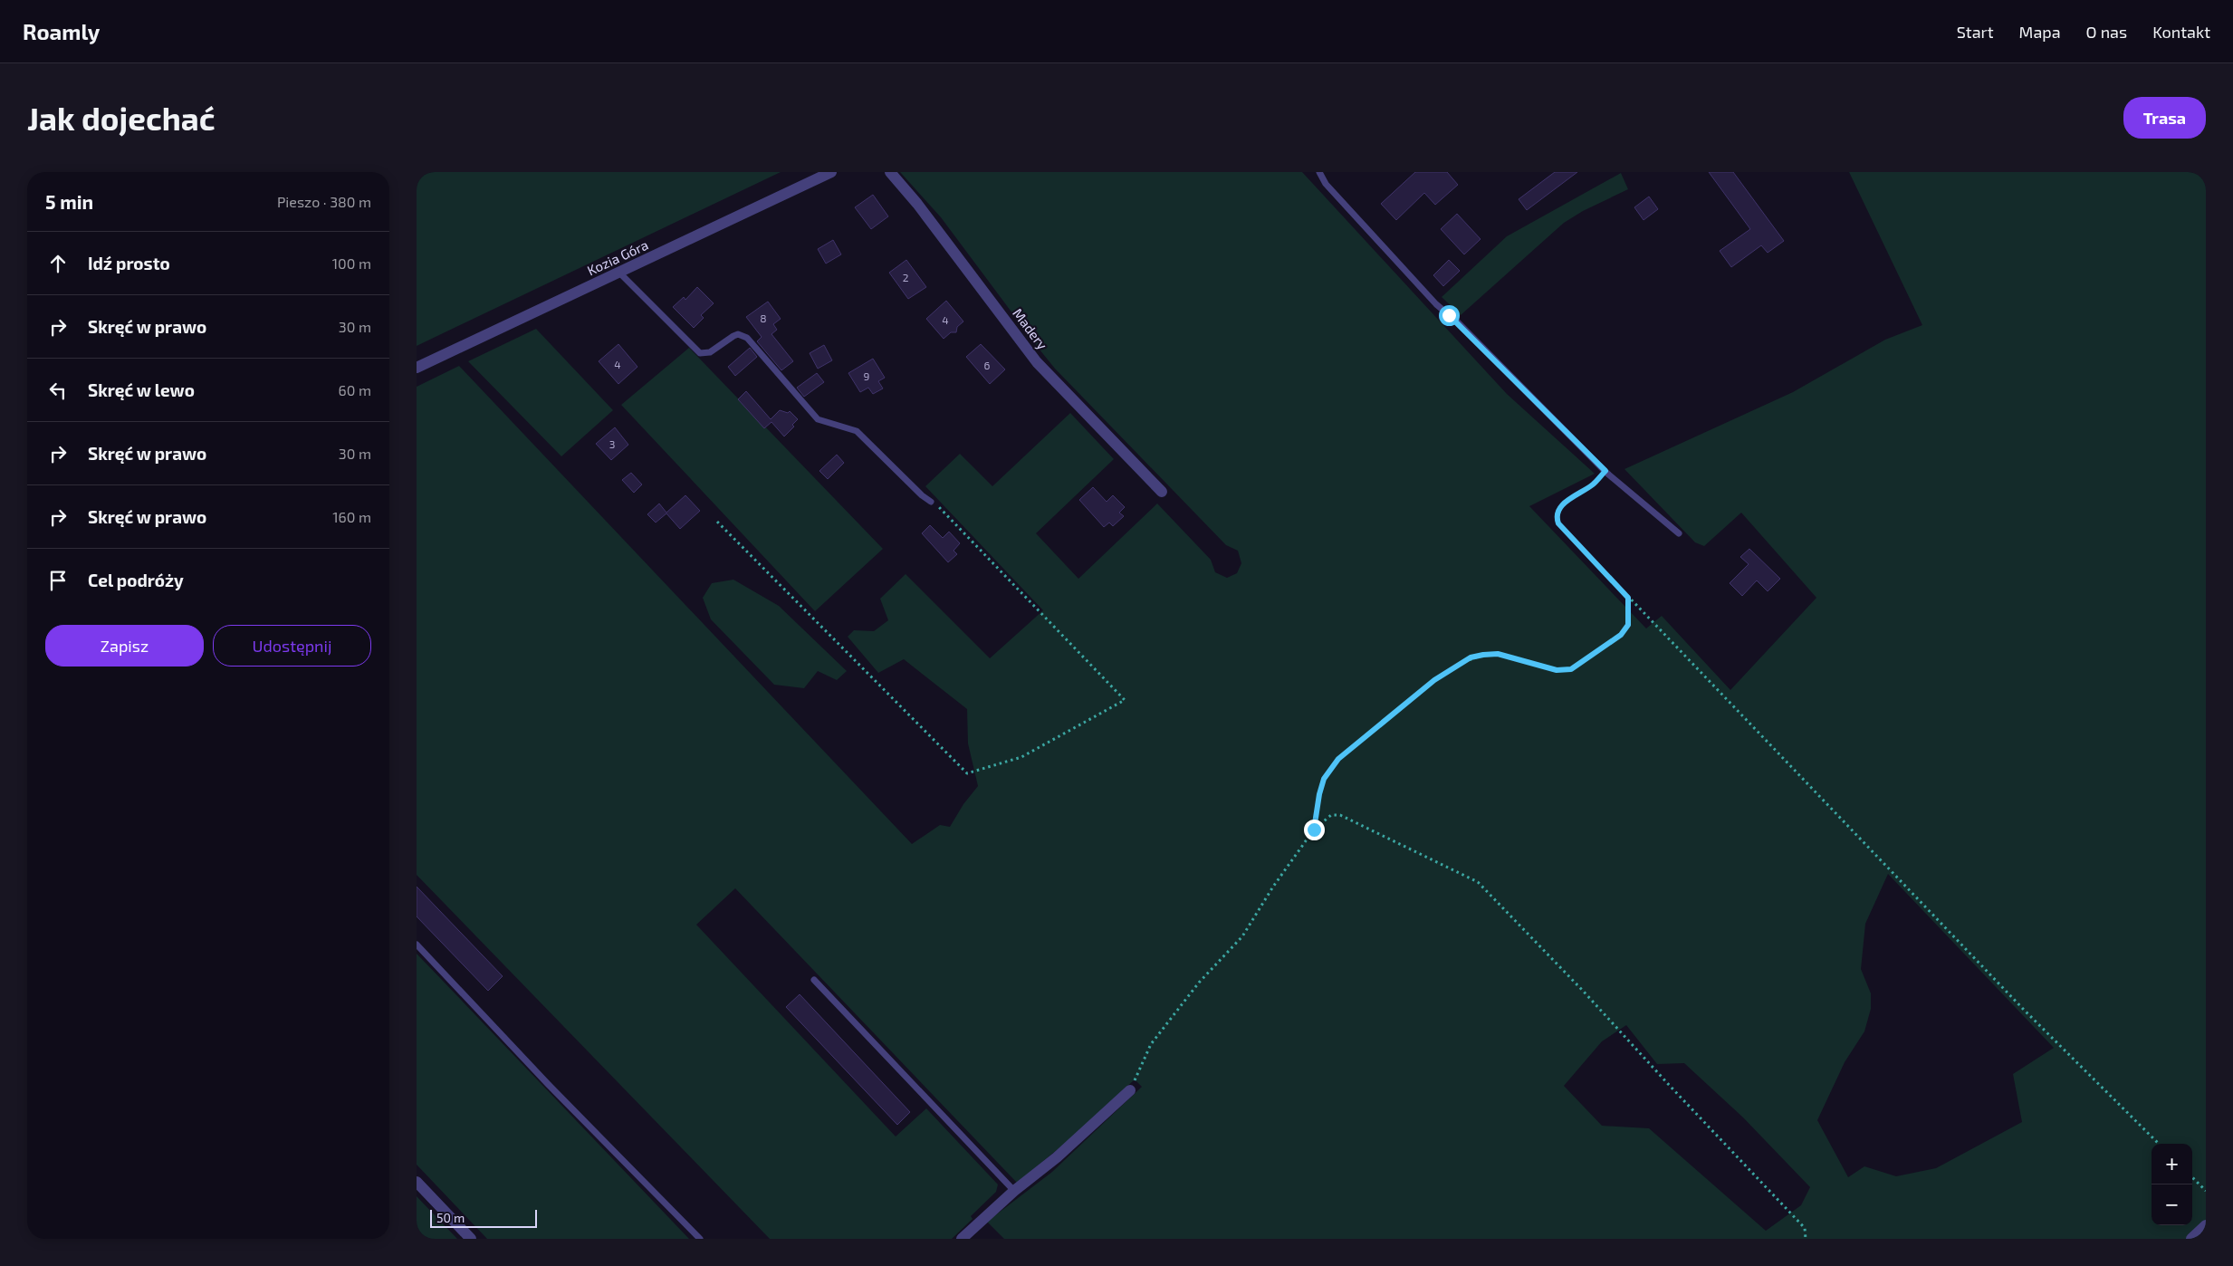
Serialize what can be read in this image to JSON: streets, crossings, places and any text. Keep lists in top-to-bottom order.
{
  "streets": {
    "street": ["Kozia Góra", "Madery"]
  },
  "house_numbers": [
    "2",
    "8",
    "4",
    "4",
    "6",
    "9",
    "3"
  ],
  "scale_bar": "50 m",
  "page": {
    "header": "Roamly",
    "nav": [
      "Start",
      "Mapa",
      "O nas",
      "Kontakt"
    ],
    "buttons": [
      "Trasa",
      ["Zapisz", "Udostępnij"]
    ],
    "title": "Jak dojechać",
    "heading": ["5 min", "Pieszo · 380 m"],
    "list": [
      ["Idź prosto", "100 m"],
      ["Skręć w prawo", "30 m"],
      ["Skręć w lewo", "60 m"],
      ["Skręć w prawo", "30 m"],
      ["Skręć w prawo", "160 m"],
      "Cel podróży"
    ],
    "map_buttons": ["+", "−"],
    "scale": "50 m"
  }
}
